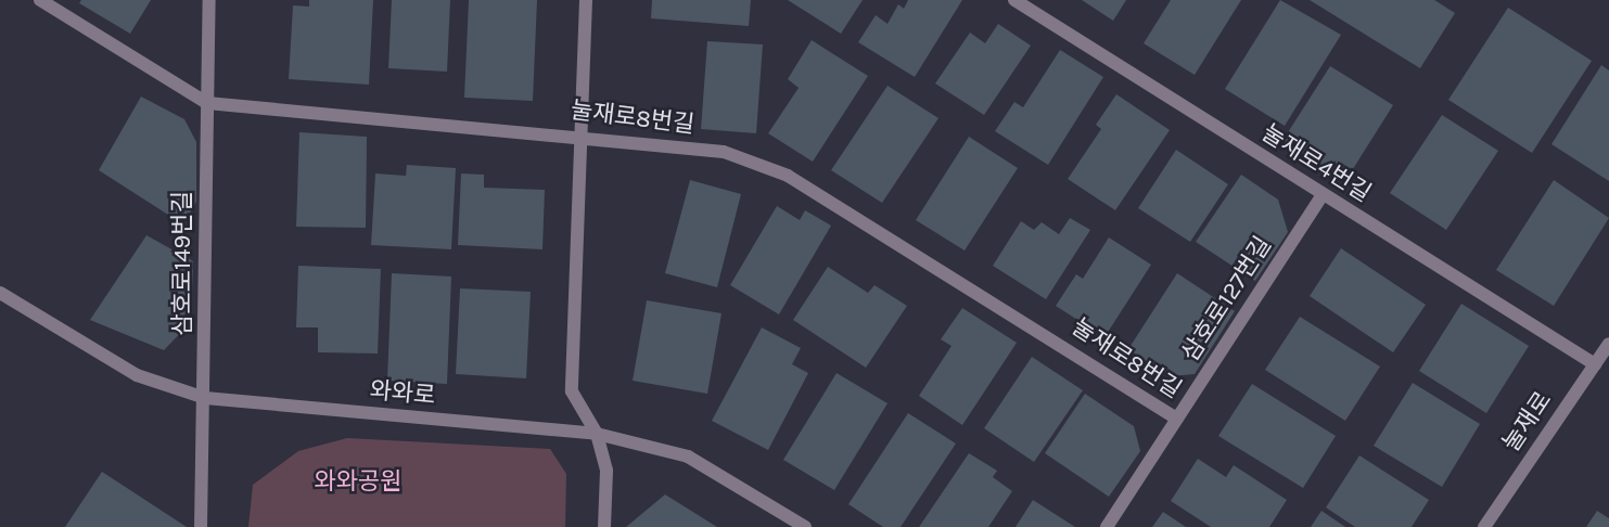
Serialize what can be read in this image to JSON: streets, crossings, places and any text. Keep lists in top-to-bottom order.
{
  "streets": {
    "street": [
      "눌재로8번길",
      "눌재로4번길",
      "삼호로149번길",
      "삼호로127번길",
      "와와로",
      "눌재로"
    ]
  },
  "crossings": [
    ["눌재로8번길", "삼호로149번길"],
    ["눌재로8번길", "삼호로127번길"],
    ["눌재로4번길", "삼호로127번길"],
    ["눌재로4번길", "눌재로"],
    ["삼호로149번길", "와와로"]
  ],
  "parks": ["와와공원"]
}
